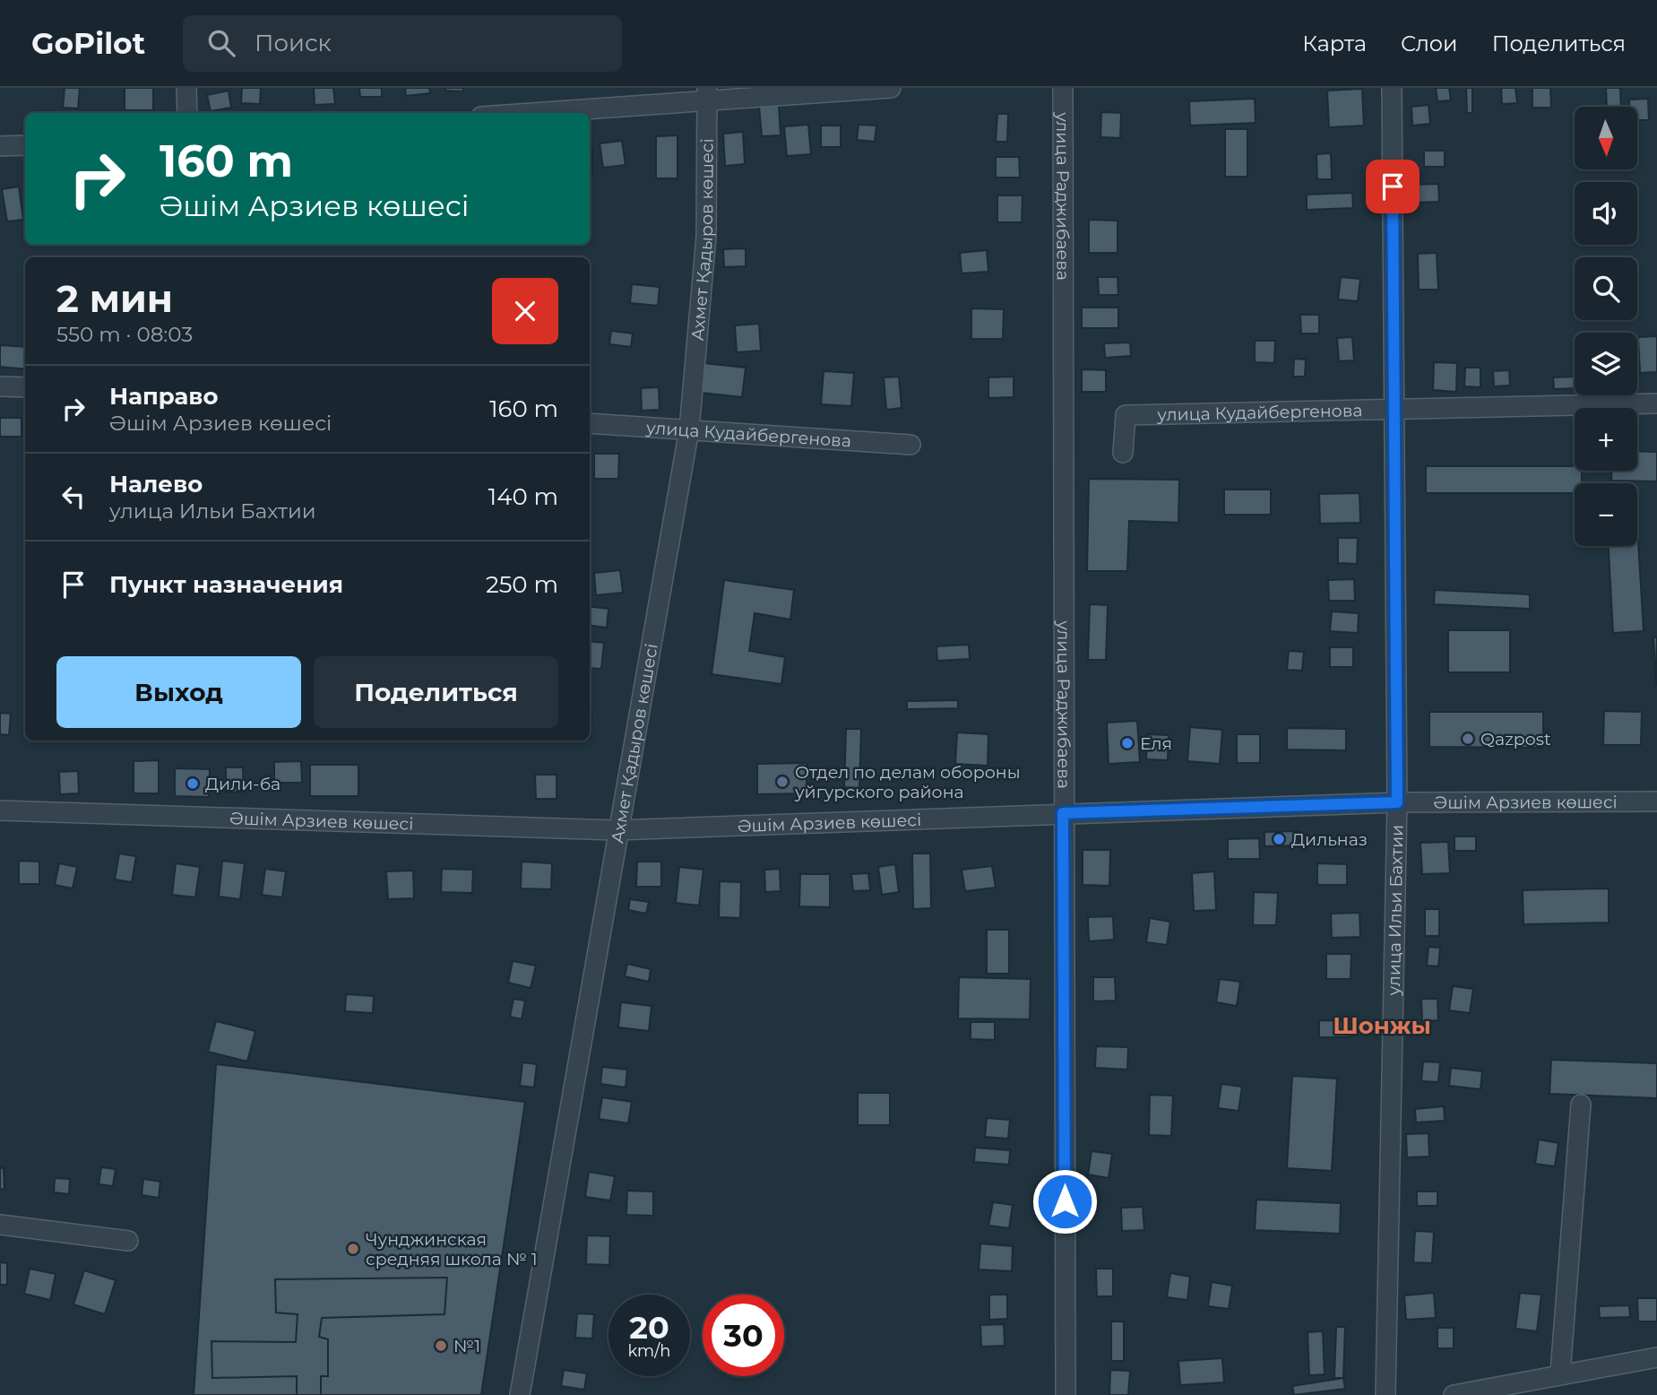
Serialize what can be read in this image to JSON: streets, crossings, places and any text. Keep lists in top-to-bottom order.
{
  "streets": {
    "street": [
      "улица Раджибаева",
      "Ахмет Қадыров көшесі",
      "улица Кудайбергенова",
      "Әшім Арзиев көшесі",
      "улица Ильи Бахтии"
    ]
  },
  "crossings": [
    ["улица Раджибаева", "Әшім Арзиев көшесі"],
    ["Ахмет Қадыров көшесі", "улица Кудайбергенова"],
    ["Ахмет Қадыров көшесі", "Әшім Арзиев көшесі"],
    ["улица Кудайбергенова", "улица Ильи Бахтии"],
    ["Әшім Арзиев көшесі", "улица Ильи Бахтии"]
  ],
  "districts": ["Шонжы"],
  "places": [
    "Qazpost",
    "Еля",
    "Отдел по делам обороны уйгурского района",
    "Дили-ба",
    "Дильназ",
    "Чунджинская средняя школа № 1",
    "№1"
  ],
  "north": "bottom",
  "page": {
    "header": "GoPilot",
    "search": "Поиск",
    "nav": ["Карта", "Слои", "Поделиться"],
    "map_buttons": ["+", "−"],
    "turn": ["160 m", "Әшім Арзиев көшесі"],
    "heading": ["2 мин", "550 m · 08:03"],
    "list": [
      {
        "name": "Направо",
        "note": "Әшім Арзиев көшесі",
        "value": "160 m"
      },
      {
        "name": "Налево",
        "note": "улица Ильи Бахтии",
        "value": "140 m"
      },
      {
        "name": "Пункт назначения",
        "value": "250 m"
      }
    ],
    "buttons": ["Выход", "Поделиться"],
    "speed": "20 km/h",
    "limit": "30"
  }
}
